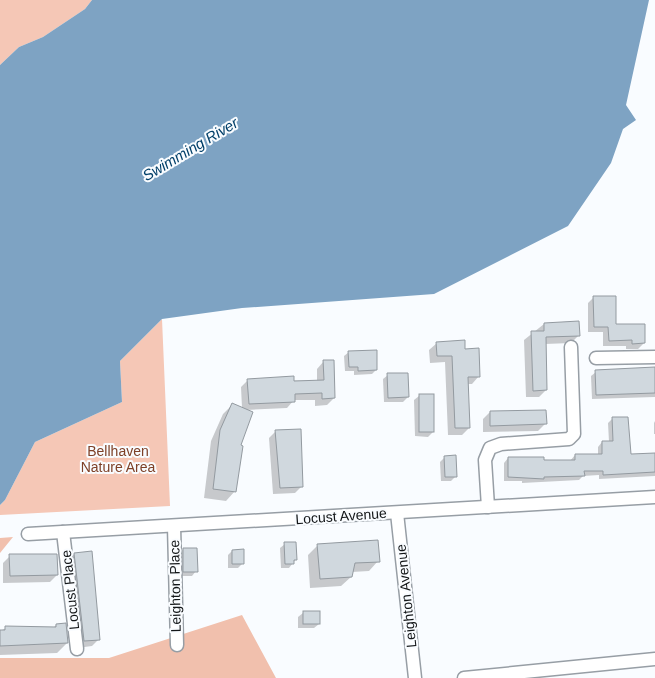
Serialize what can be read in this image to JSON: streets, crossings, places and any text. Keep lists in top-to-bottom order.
{
  "streets": {
    "street": [
      "Locust Avenue",
      "Leighton Place",
      "Locust Place",
      "Leighton Avenue"
    ]
  },
  "crossings": [
    ["Locust Avenue", "Leighton Place"],
    ["Locust Avenue", "Locust Place"],
    ["Locust Avenue", "Leighton Avenue"]
  ],
  "water": ["Swimming River"],
  "parks": ["Bellhaven Nature Area"]
}
